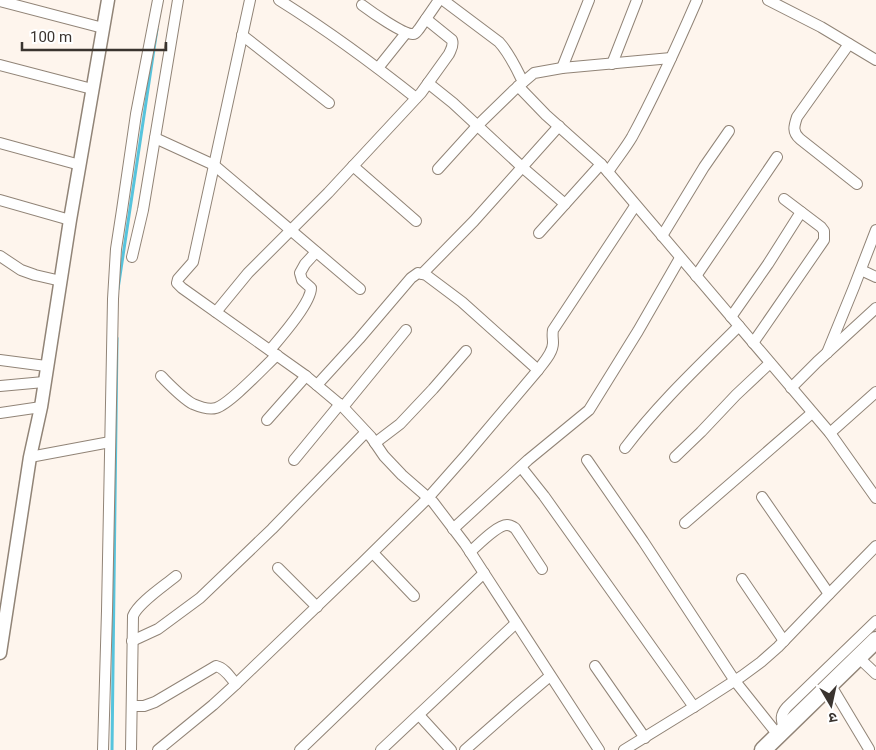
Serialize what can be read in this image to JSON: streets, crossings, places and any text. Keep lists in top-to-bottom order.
{
  "scale_bar": "100 m",
  "north": "bottom"
}
